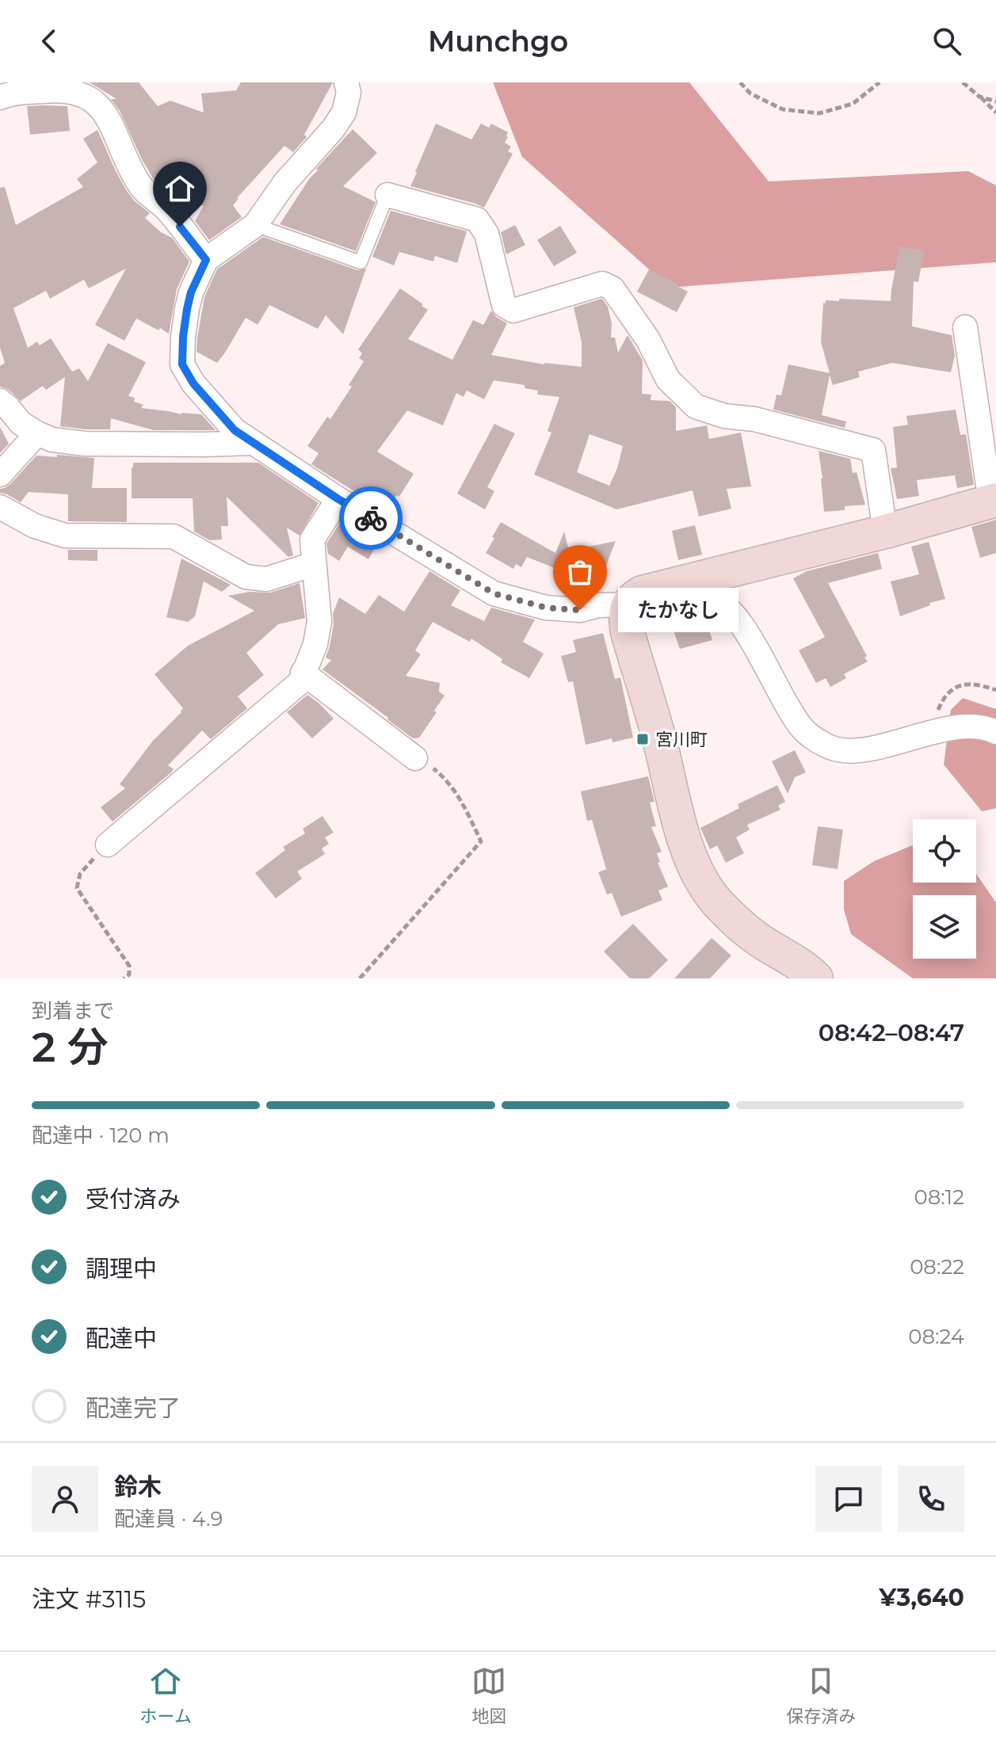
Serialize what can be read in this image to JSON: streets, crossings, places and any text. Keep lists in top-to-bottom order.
{
  "places": {
    "other": ["たかなし"],
    "transit": ["宮川町"]
  },
  "page": {
    "header": "Munchgo",
    "bubble": "たかなし",
    "heading": ["2 分", "到着まで", "08:42–08:47"],
    "panel": [
      "鈴木",
      "配達員 · 4.9",
      "注文 #3115",
      "¥3,640"
    ],
    "bar": "配達中 · 120 m",
    "list": [
      ["受付済み", "08:12"],
      ["調理中", "08:22"],
      ["配達中", "08:24"],
      "配達完了"
    ],
    "tabs": ["ホーム", "地図", "保存済み"]
  }
}
